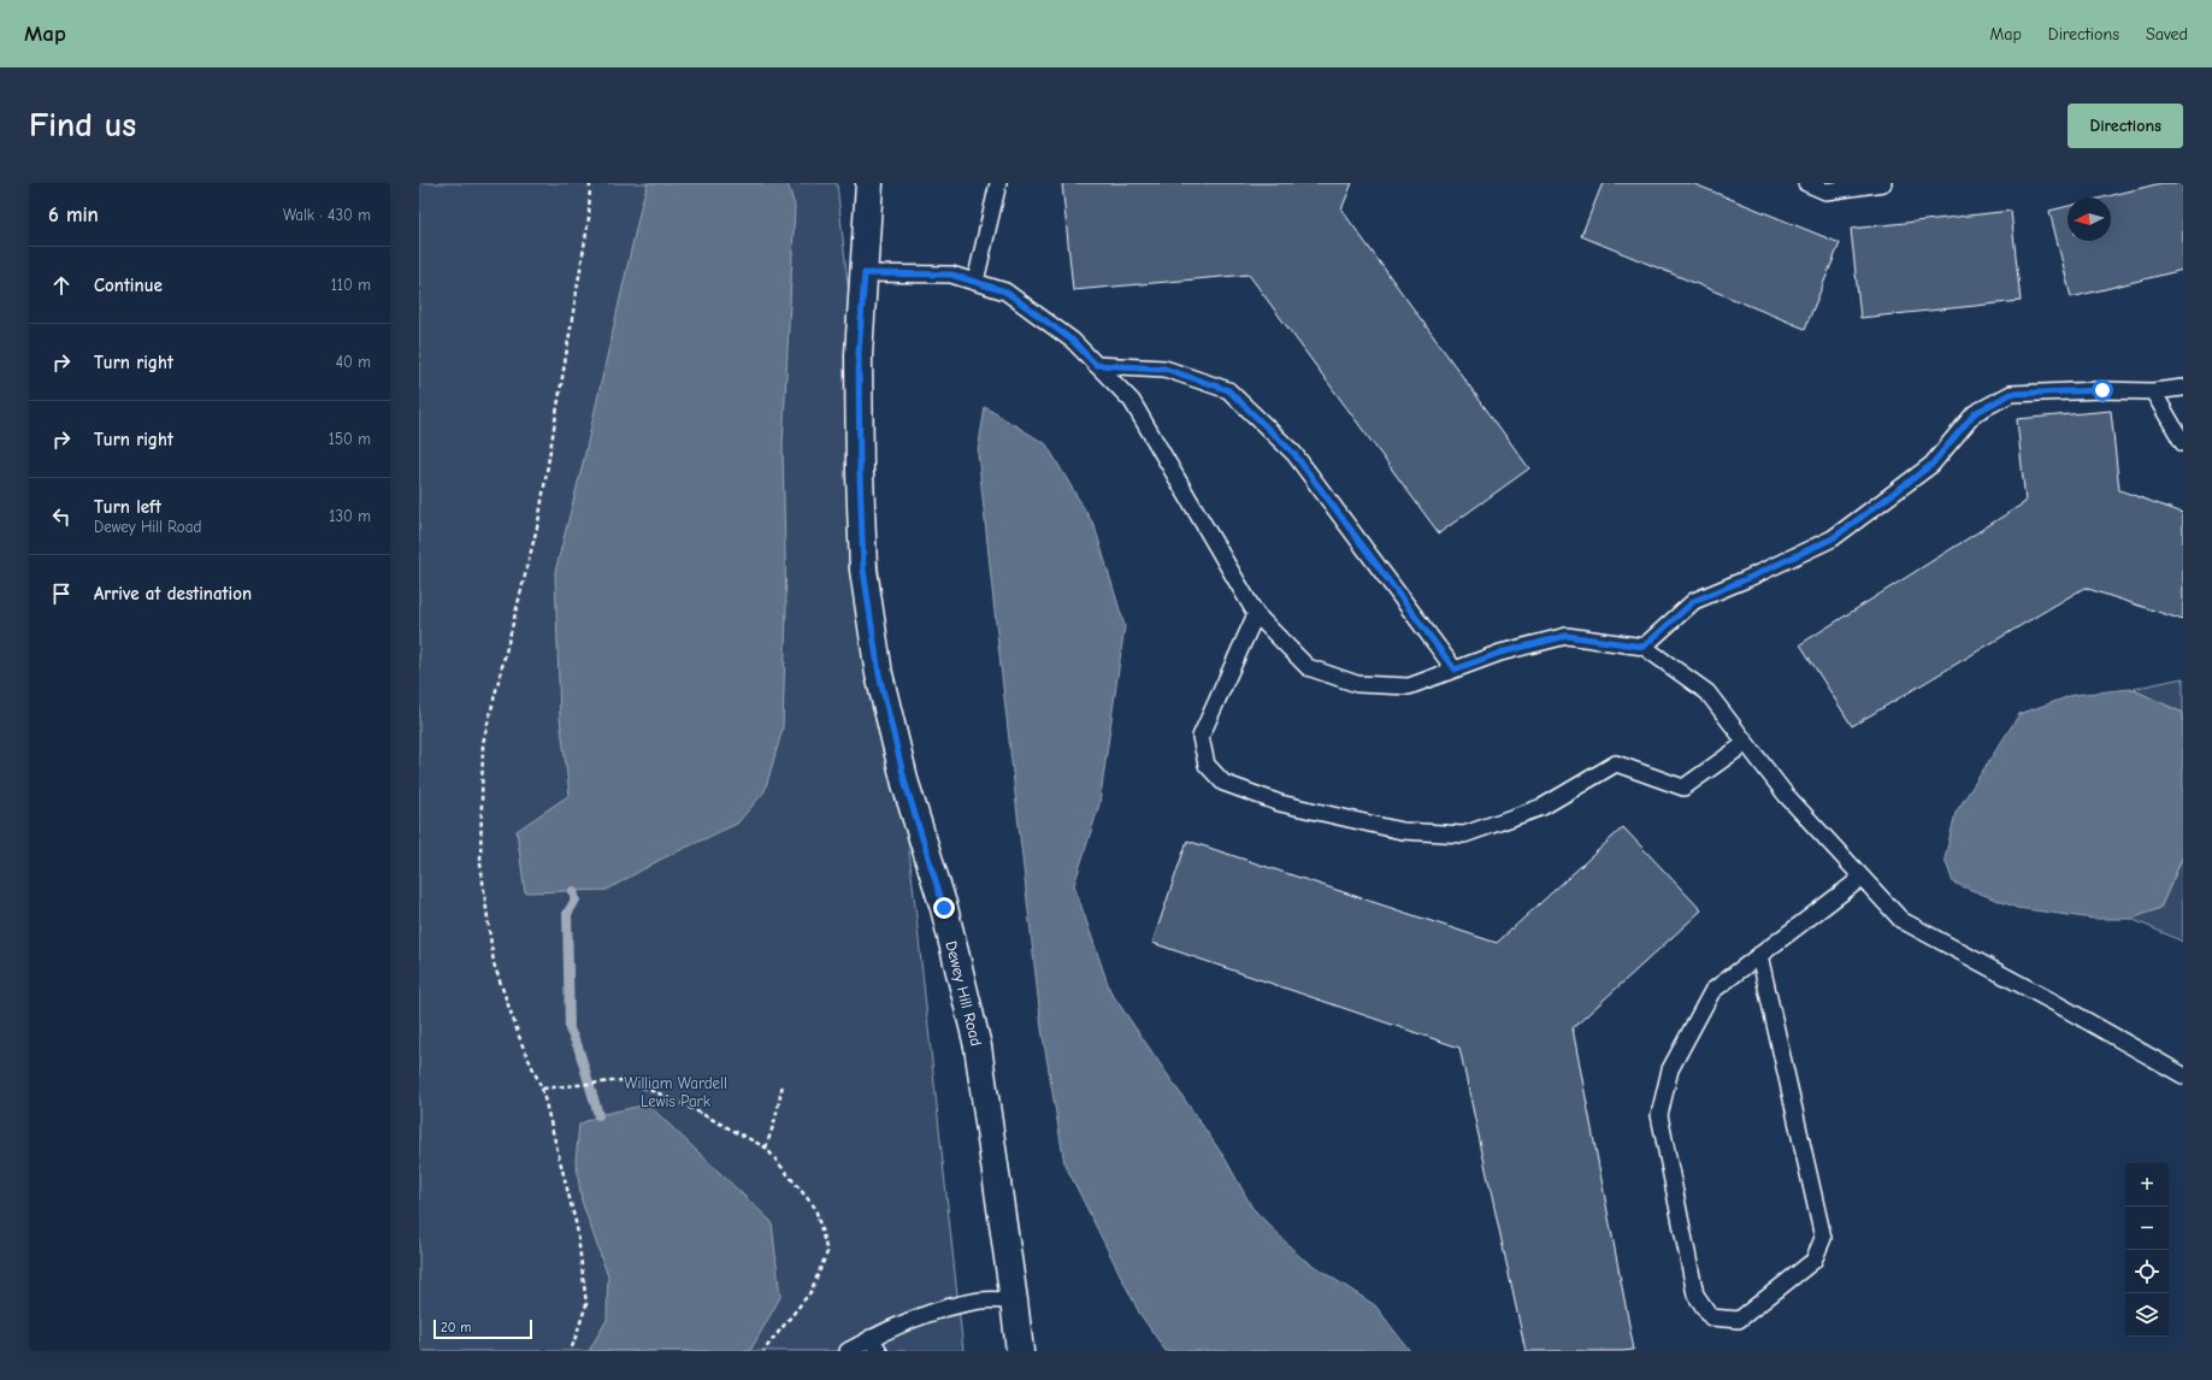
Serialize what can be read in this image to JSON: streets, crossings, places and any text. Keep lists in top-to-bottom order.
{
  "streets": {
    "street": ["Dewey Hill Road"]
  },
  "parks": ["William Wardell Lewis Park"],
  "scale_bar": "20 m",
  "north": "left",
  "page": {
    "header": "Map",
    "nav": ["Map", "Directions", "Saved"],
    "buttons": "Directions",
    "title": "Find us",
    "heading": ["6 min", "Walk · 430 m"],
    "list": [
      ["Continue", "110 m"],
      ["Turn right", "40 m"],
      ["Turn right", "150 m"],
      ["Turn left", "Dewey Hill Road", "130 m"],
      "Arrive at destination"
    ],
    "map_buttons": ["+", "−"],
    "scale": "20 m"
  }
}
